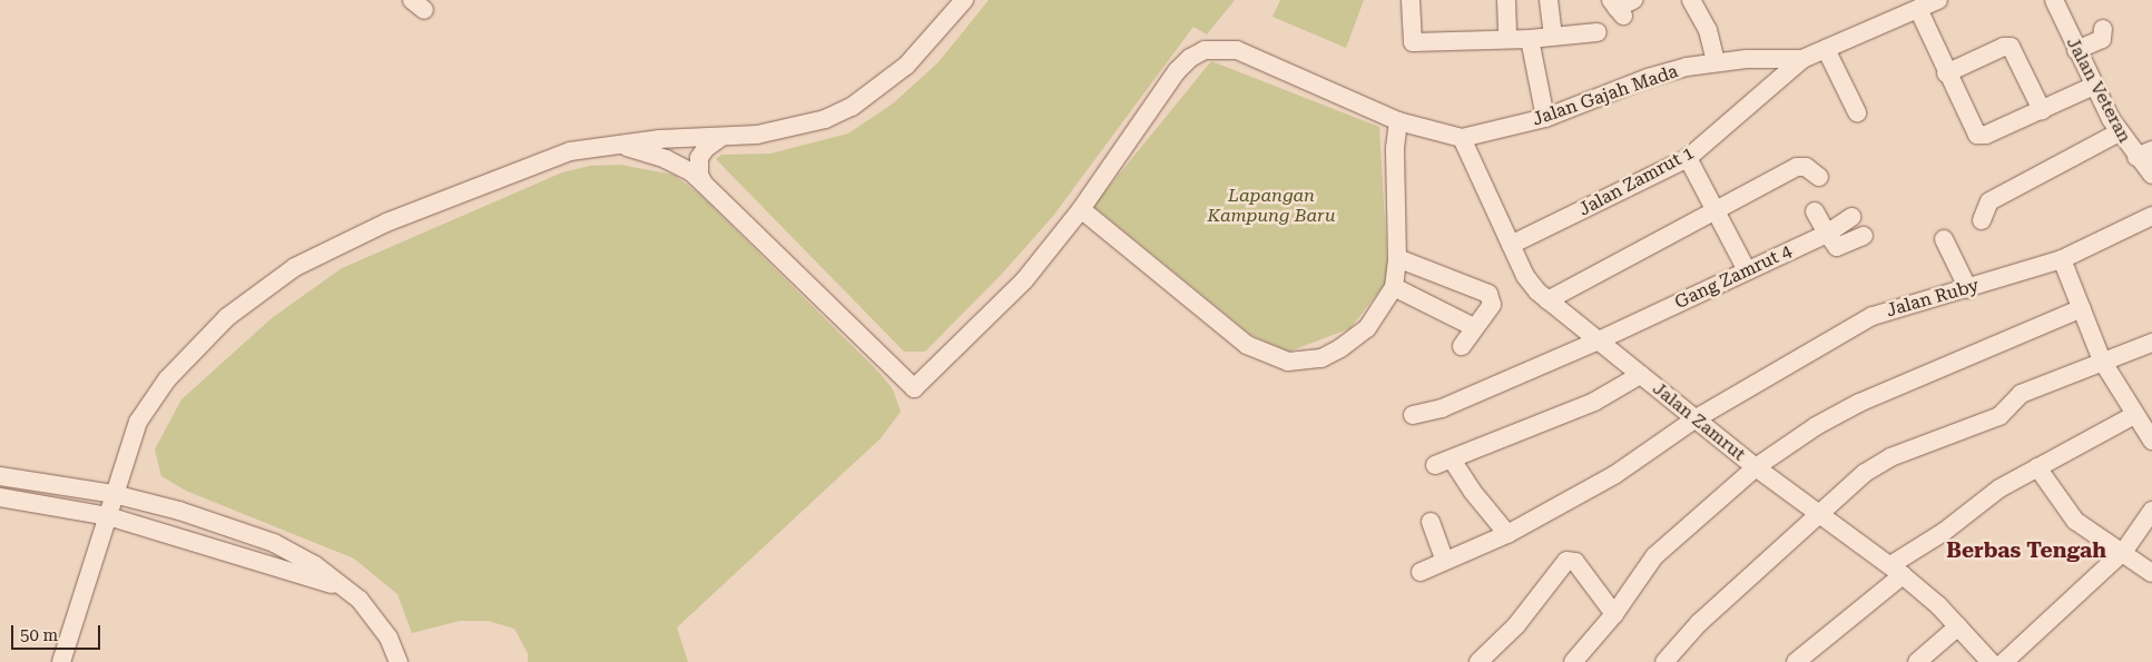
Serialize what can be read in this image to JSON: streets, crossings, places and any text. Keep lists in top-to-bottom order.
{
  "streets": {
    "street": [
      "Jalan Veteran",
      "Jalan Gajah Mada",
      "Jalan Zamrut 1",
      "Gang Zamrut 4",
      "Jalan Ruby",
      "Jalan Zamrut"
    ]
  },
  "crossings": [
    ["Jalan Gajah Mada", "Jalan Zamrut 1"],
    ["Jalan Gajah Mada", "Jalan Zamrut"],
    ["Jalan Zamrut 1", "Jalan Zamrut"],
    ["Gang Zamrut 4", "Jalan Zamrut"],
    ["Jalan Ruby", "Jalan Zamrut"]
  ],
  "districts": ["Berbas Tengah"],
  "parks": ["Lapangan Kampung Baru"],
  "scale_bar": "50 m"
}
